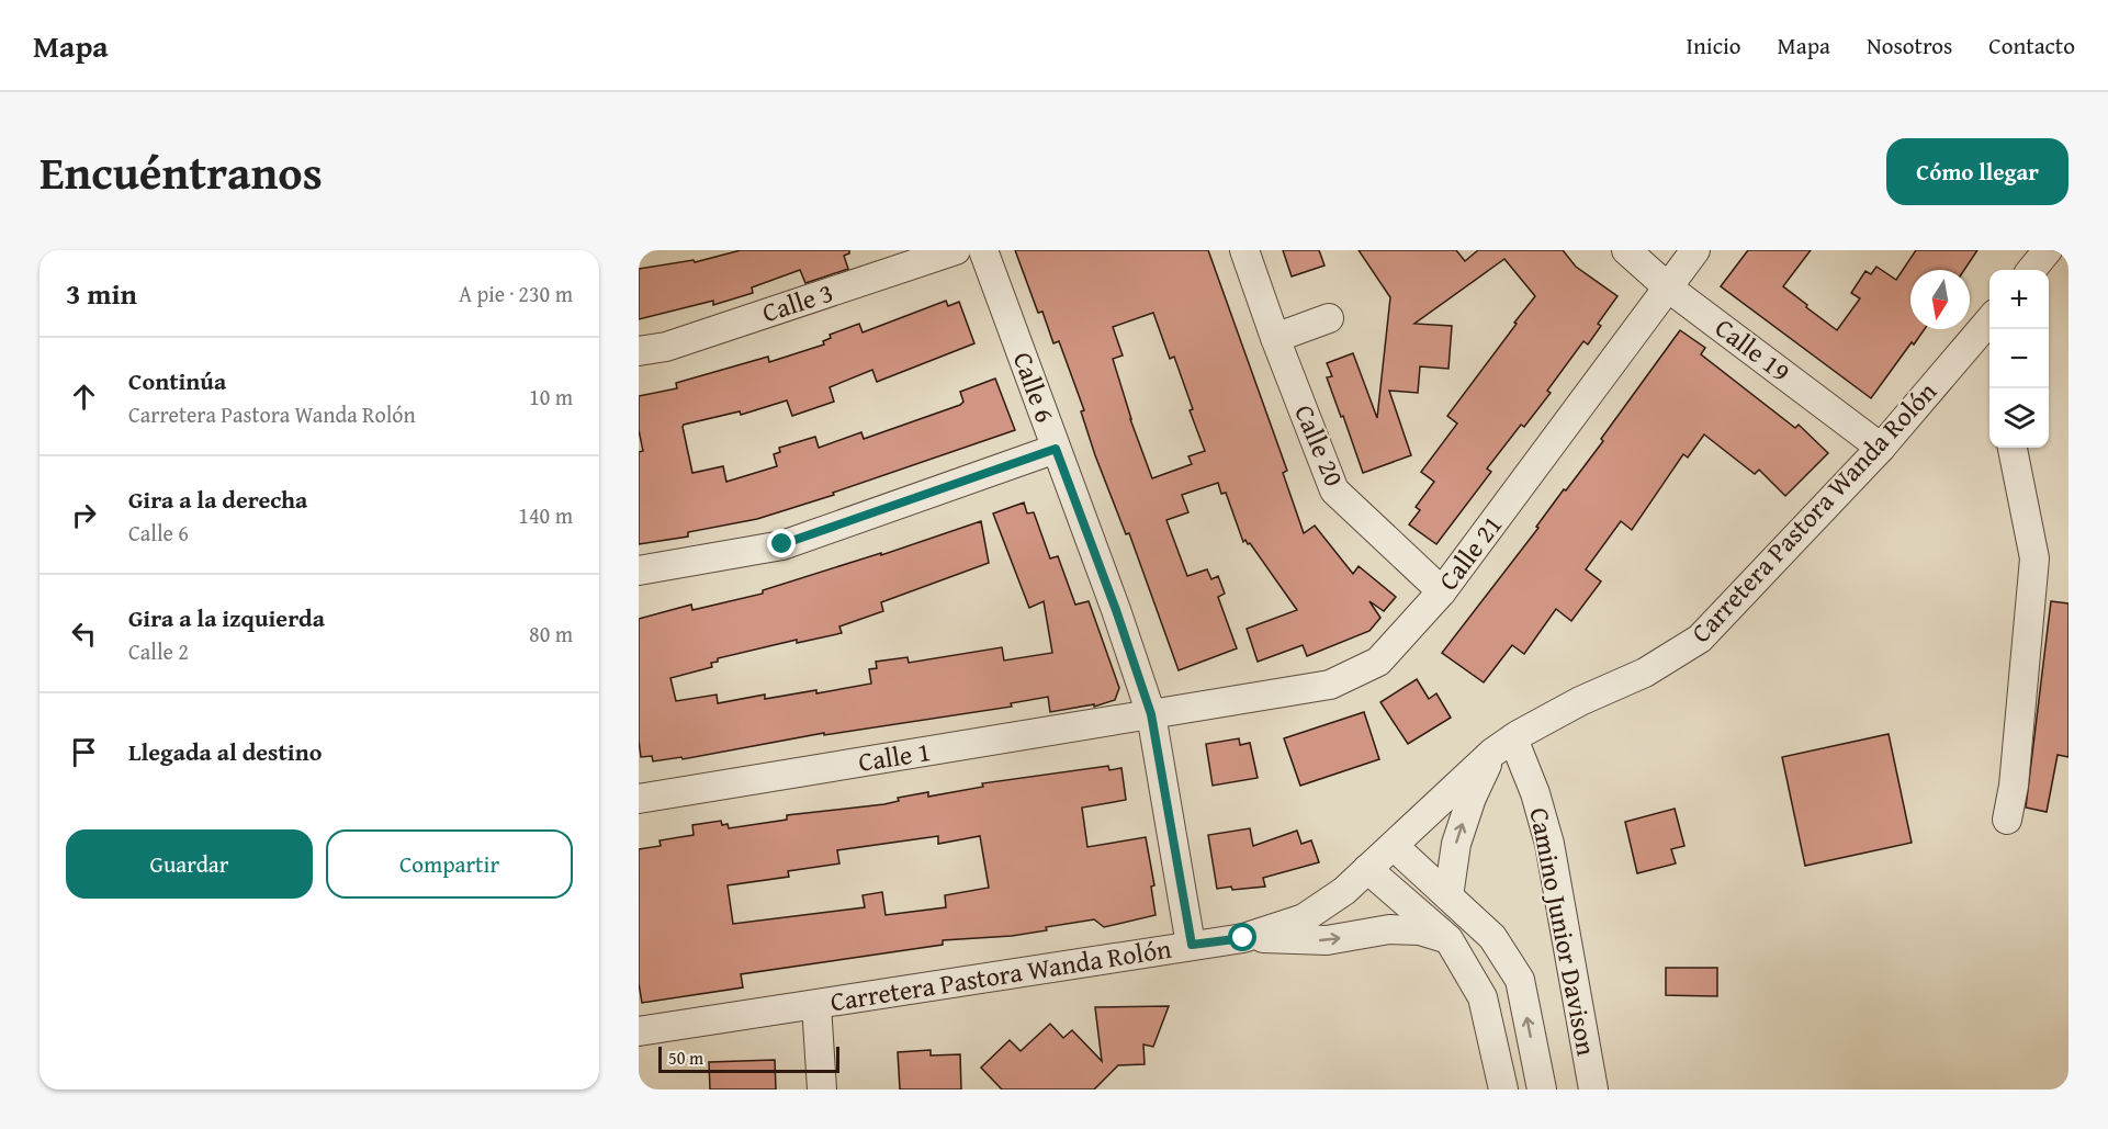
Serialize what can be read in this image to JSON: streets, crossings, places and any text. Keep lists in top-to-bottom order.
{
  "streets": {
    "street": [
      "Calle 3",
      "Calle 19",
      "Calle 6",
      "Calle 20",
      "Carretera Pastora Wanda Rolón",
      "Calle 21",
      "Calle 1",
      "Camino Junior Davison"
    ]
  },
  "crossings": [
    ["Calle 19", "Carretera Pastora Wanda Rolón"],
    ["Calle 19", "Calle 21"],
    ["Calle 6", "Carretera Pastora Wanda Rolón"],
    ["Calle 6", "Calle 21"],
    ["Calle 6", "Calle 1"],
    ["Calle 20", "Calle 21"],
    ["Carretera Pastora Wanda Rolón", "Camino Junior Davison"],
    ["Calle 21", "Calle 1"]
  ],
  "scale_bar": "50 m",
  "north": "bottom",
  "page": {
    "header": "Mapa",
    "nav": [
      "Inicio",
      "Mapa",
      "Nosotros",
      "Contacto"
    ],
    "title": "Encuéntranos",
    "buttons": [
      "Cómo llegar",
      ["Guardar", "Compartir"]
    ],
    "heading": ["3 min", "A pie · 230 m"],
    "map_buttons": ["+", "−"],
    "list": [
      ["Continúa", "Carretera Pastora Wanda Rolón", "10 m"],
      ["Gira a la derecha", "Calle 6", "140 m"],
      ["Gira a la izquierda", "Calle 2", "80 m"],
      "Llegada al destino"
    ],
    "scale": "50 m"
  }
}
